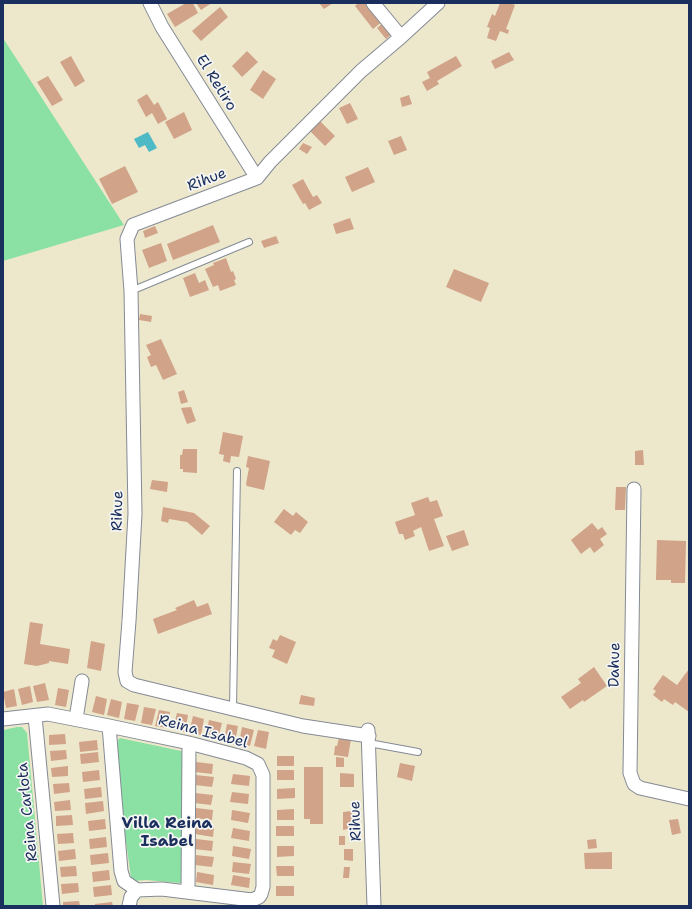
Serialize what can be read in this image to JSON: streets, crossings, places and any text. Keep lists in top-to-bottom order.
{
  "streets": {
    "street": [
      "El Retiro",
      "Rihue",
      "Dahue",
      "Reina Isabel",
      "Reina Carlota"
    ]
  },
  "crossings": [
    ["El Retiro", "Rihue"],
    ["Reina Isabel", "Reina Carlota"]
  ],
  "districts": ["Villa Reina Isabel"]
}
